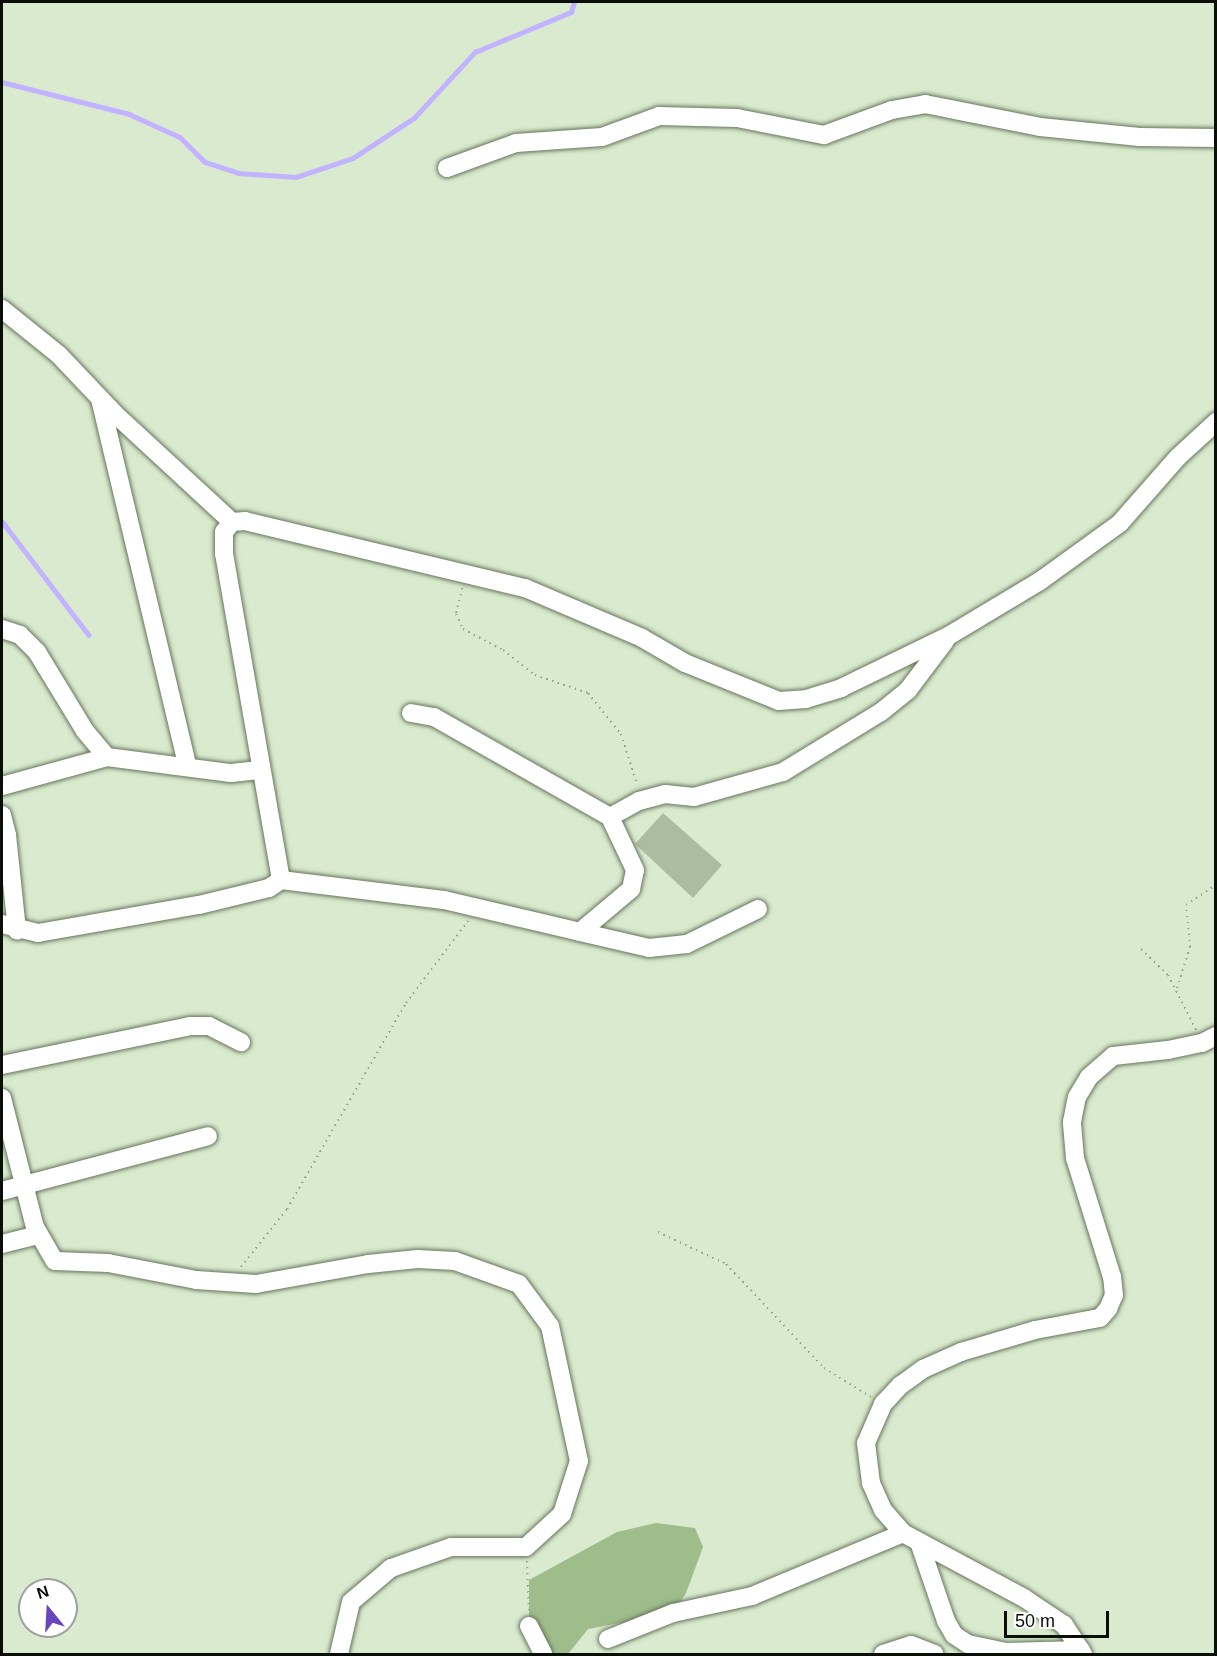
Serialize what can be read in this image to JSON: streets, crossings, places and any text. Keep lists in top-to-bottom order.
{
  "scale_bar": "50 m",
  "north": "top"
}
